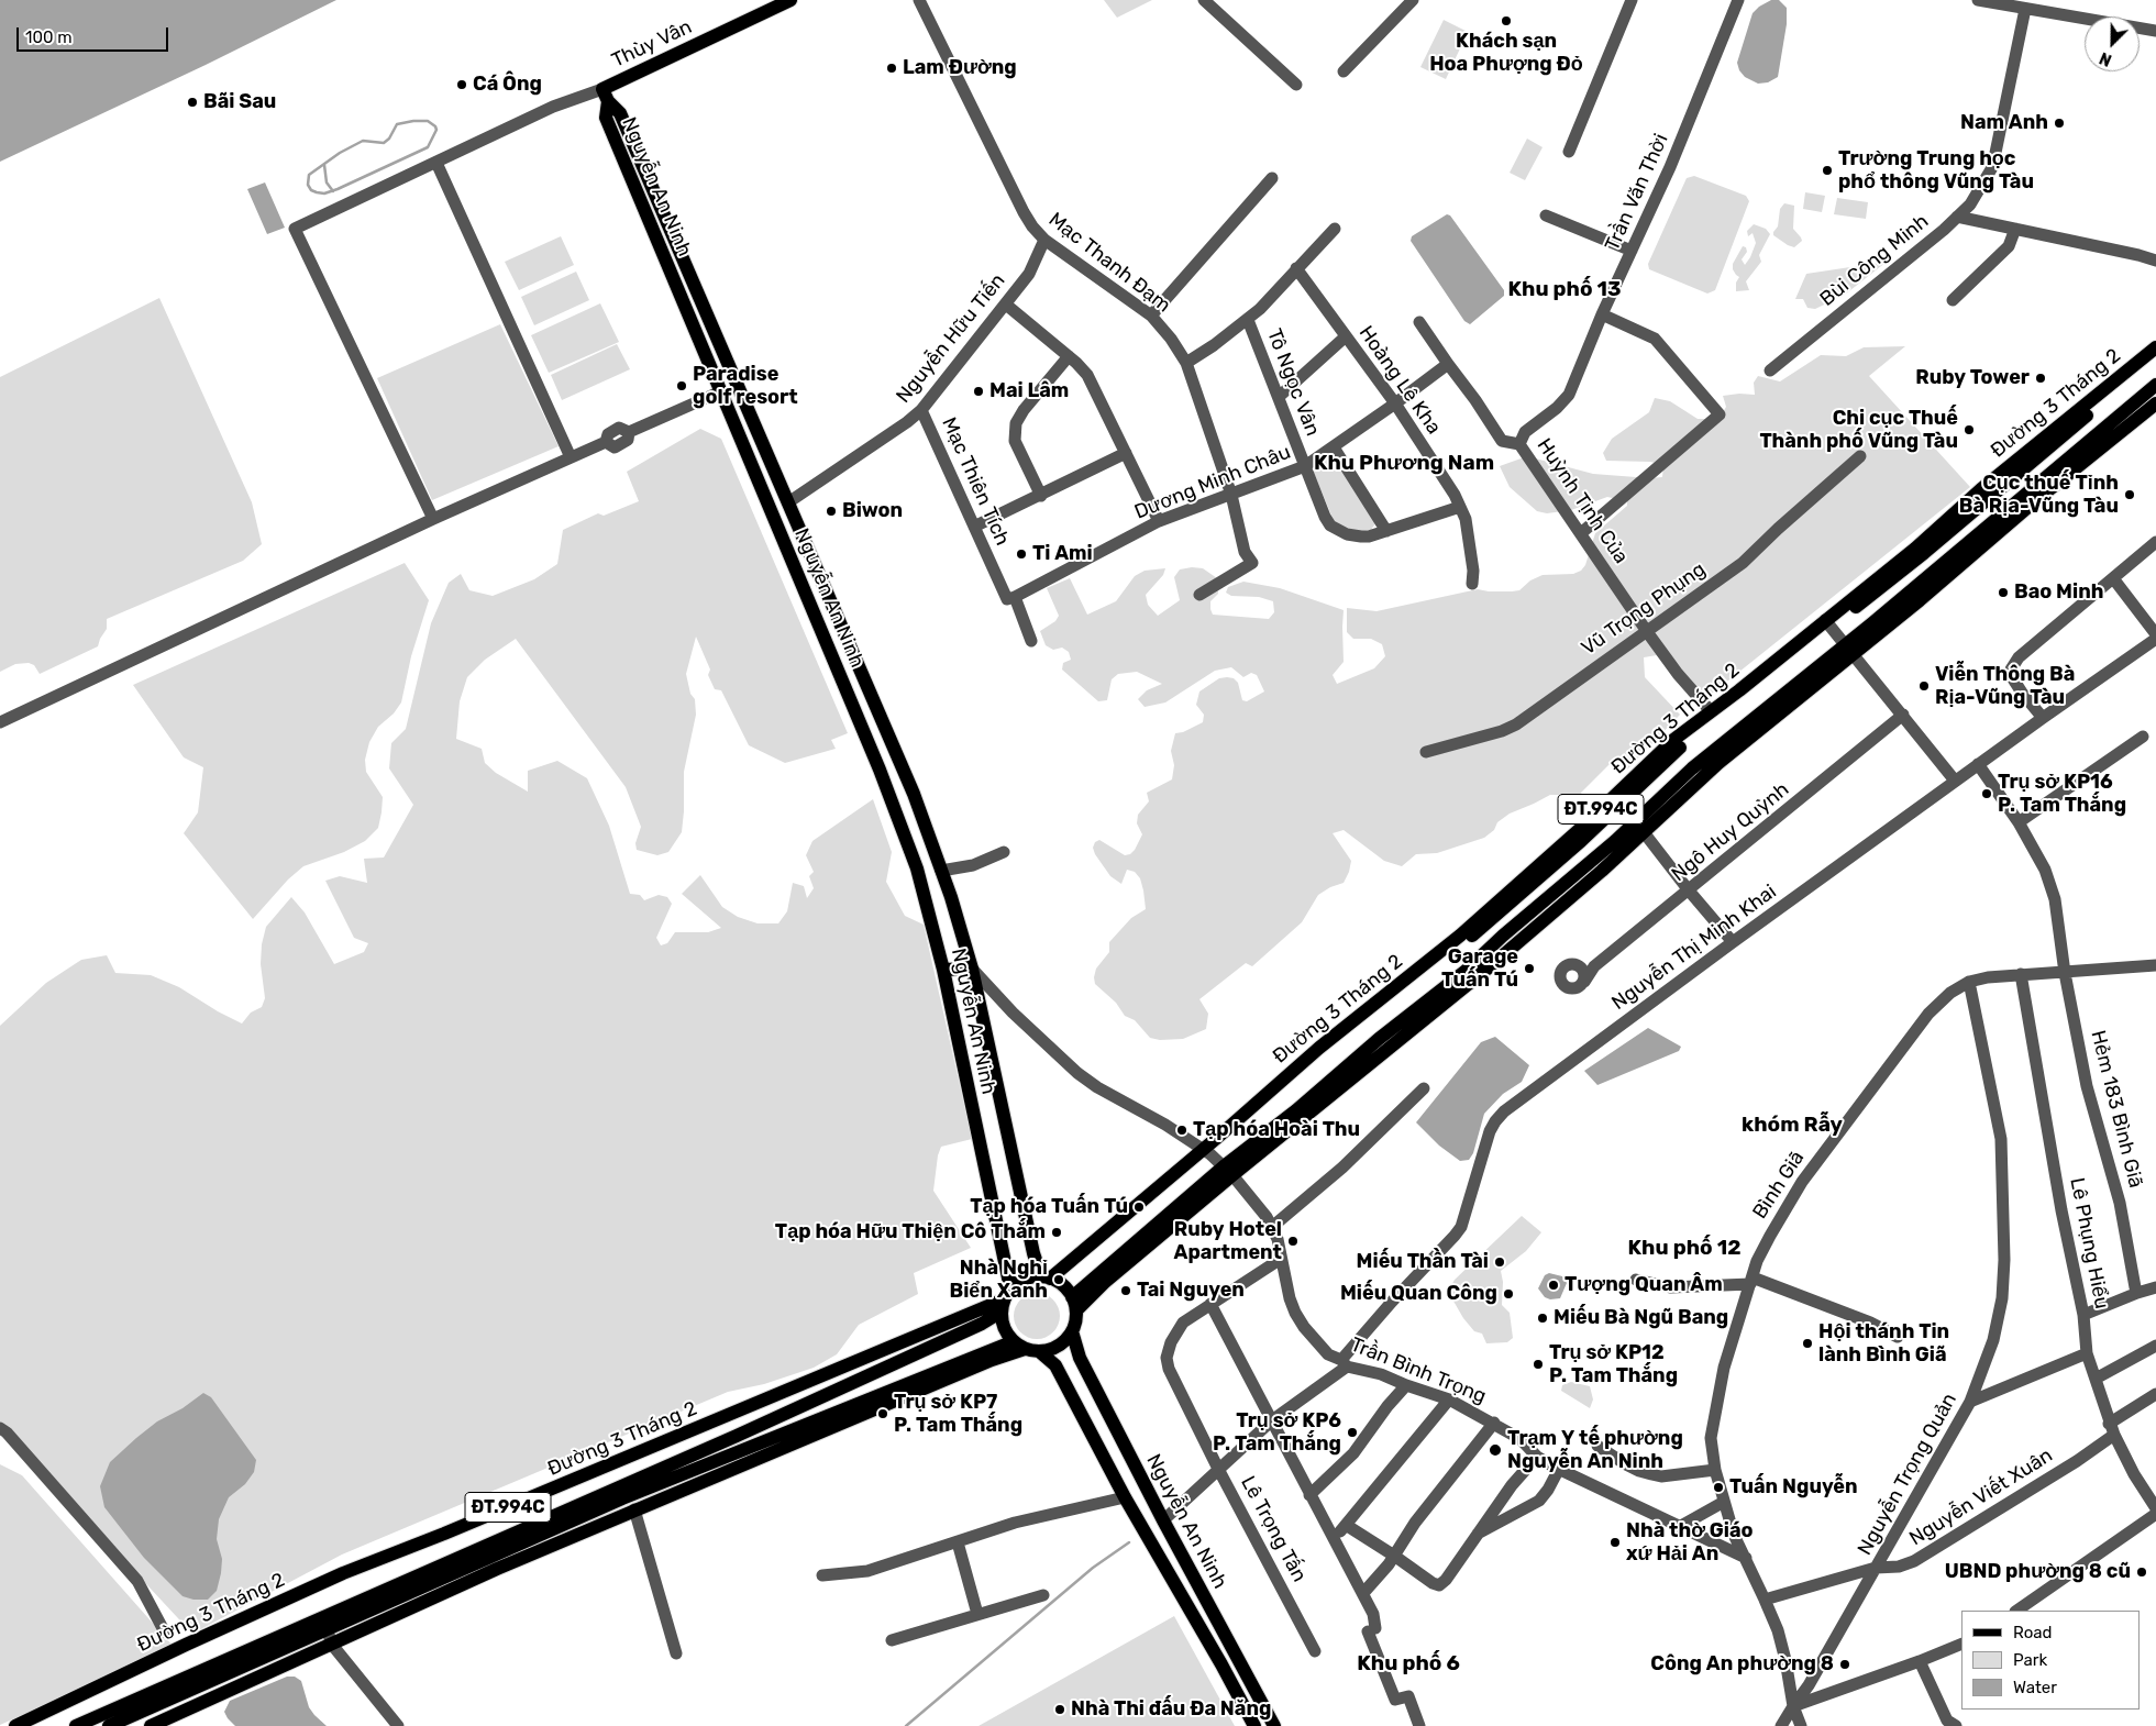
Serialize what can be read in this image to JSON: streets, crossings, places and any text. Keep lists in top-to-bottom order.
{
  "streets": {
    "main road": [
      "Thùy Vân",
      "Nguyễn An Ninh",
      "Đường 3 Tháng 2",
      "ĐT.994C"
    ],
    "street": [
      "Trần Văn Thời",
      "Bùi Công Minh",
      "Mạc Thanh Đạm",
      "Nguyễn Hữu Tiến",
      "Hoàng Lê Kha",
      "Tô Ngọc Vân",
      "Mạc Thiên Tích",
      "Dương Minh Châu",
      "Huỳnh Tịnh Của",
      "Vũ Trọng Phụng",
      "Ngô Huy Quỳnh",
      "Nguyễn Thị Minh Khai",
      "Hẻm 183 Bình Giã",
      "Bình Giã",
      "Lê Phụng Hiểu",
      "Trần Bình Trọng",
      "Nguyễn Trọng Quản",
      "Nguyễn Viết Xuân",
      "Lê Trọng Tấn"
    ]
  },
  "crossings": [
    ["Thùy Vân", "Nguyễn An Ninh"],
    ["Nguyễn An Ninh", "Nguyễn Hữu Tiến"],
    ["Nguyễn An Ninh", "Đường 3 Tháng 2"],
    ["Nguyễn An Ninh", "ĐT.994C"],
    ["Nguyễn An Ninh", "Nguyễn Thị Minh Khai"],
    ["Nguyễn An Ninh", "Trần Bình Trọng"],
    ["Trần Văn Thời", "Huỳnh Tịnh Của"],
    ["Mạc Thanh Đạm", "Nguyễn Hữu Tiến"],
    ["Mạc Thanh Đạm", "Dương Minh Châu"],
    ["Nguyễn Hữu Tiến", "Mạc Thiên Tích"],
    ["Hoàng Lê Kha", "Tô Ngọc Vân"],
    ["Hoàng Lê Kha", "Dương Minh Châu"],
    ["Tô Ngọc Vân", "Dương Minh Châu"],
    ["Đường 3 Tháng 2", "Huỳnh Tịnh Của"],
    ["Đường 3 Tháng 2", "ĐT.994C"],
    ["Đường 3 Tháng 2", "Trần Bình Trọng"],
    ["Mạc Thiên Tích", "Dương Minh Châu"],
    ["Dương Minh Châu", "Huỳnh Tịnh Của"],
    ["Huỳnh Tịnh Của", "Vũ Trọng Phụng"],
    ["ĐT.994C", "Trần Bình Trọng"],
    ["Nguyễn Thị Minh Khai", "Hẻm 183 Bình Giã"],
    ["Nguyễn Thị Minh Khai", "Trần Bình Trọng"],
    ["Nguyễn Thị Minh Khai", "Lê Trọng Tấn"],
    ["Hẻm 183 Bình Giã", "Bình Giã"],
    ["Bình Giã", "Lê Phụng Hiểu"],
    ["Bình Giã", "Trần Bình Trọng"],
    ["Bình Giã", "Nguyễn Trọng Quản"],
    ["Bình Giã", "Nguyễn Viết Xuân"],
    ["Lê Phụng Hiểu", "Nguyễn Viết Xuân"],
    ["Trần Bình Trọng", "Lê Trọng Tấn"],
    ["Nguyễn Trọng Quản", "Nguyễn Viết Xuân"]
  ],
  "districts": [
    "Khu phố 13",
    "Khu Phương Nam",
    "khóm Rẫy",
    "Khu phố 12",
    "Khu phố 6"
  ],
  "places": [
    "Khách sạn Hoa Phượng Đỏ",
    "Lam Đường",
    "Cá Ông",
    "Bãi Sau",
    "Nam Anh",
    "Trường Trung học phổ thông Vũng Tàu",
    "Ruby Tower",
    "Paradise golf resort",
    "Mai Lâm",
    "Chi cục Thuế Thành phố Vũng Tàu",
    "Cục thuế Tỉnh Bà Rịa-Vũng Tàu",
    "Biwon",
    "Ti Ami",
    "Bao Minh",
    "Viễn Thông Bà Rịa-Vũng Tàu",
    "Trụ sở KP16 P. Tam Thắng",
    "Garage Tuấn Tú",
    "Tạp hóa Hoài Thu",
    "Tạp hóa Tuấn Tú",
    "Tạp hóa Hữu Thiện Cô Thắm",
    "Ruby Hotel Apartment",
    "Miếu Thần Tài",
    "Nhà Nghỉ Biển Xanh",
    "Tượng Quan Âm",
    "Tai Nguyen",
    "Miếu Quan Công",
    "Miếu Bà Ngũ Bang",
    "Hội thánh Tin lành Bình Giã",
    "Trụ sở KP12 P. Tam Thắng",
    "Trụ sở KP7 P. Tam Thắng",
    "Trụ sở KP6 P. Tam Thắng",
    "Trạm Y tế phường Nguyễn An Ninh",
    "Tuấn Nguyễn",
    "Nhà thờ Giáo xứ Hải An",
    "UBND phường 8 cũ",
    "Công An phường 8",
    "Nhà Thi đấu Đa Năng"
  ],
  "legend": ["Road", "Park", "Water"],
  "scale_bar": "100 m",
  "north": "bottom left"
}
